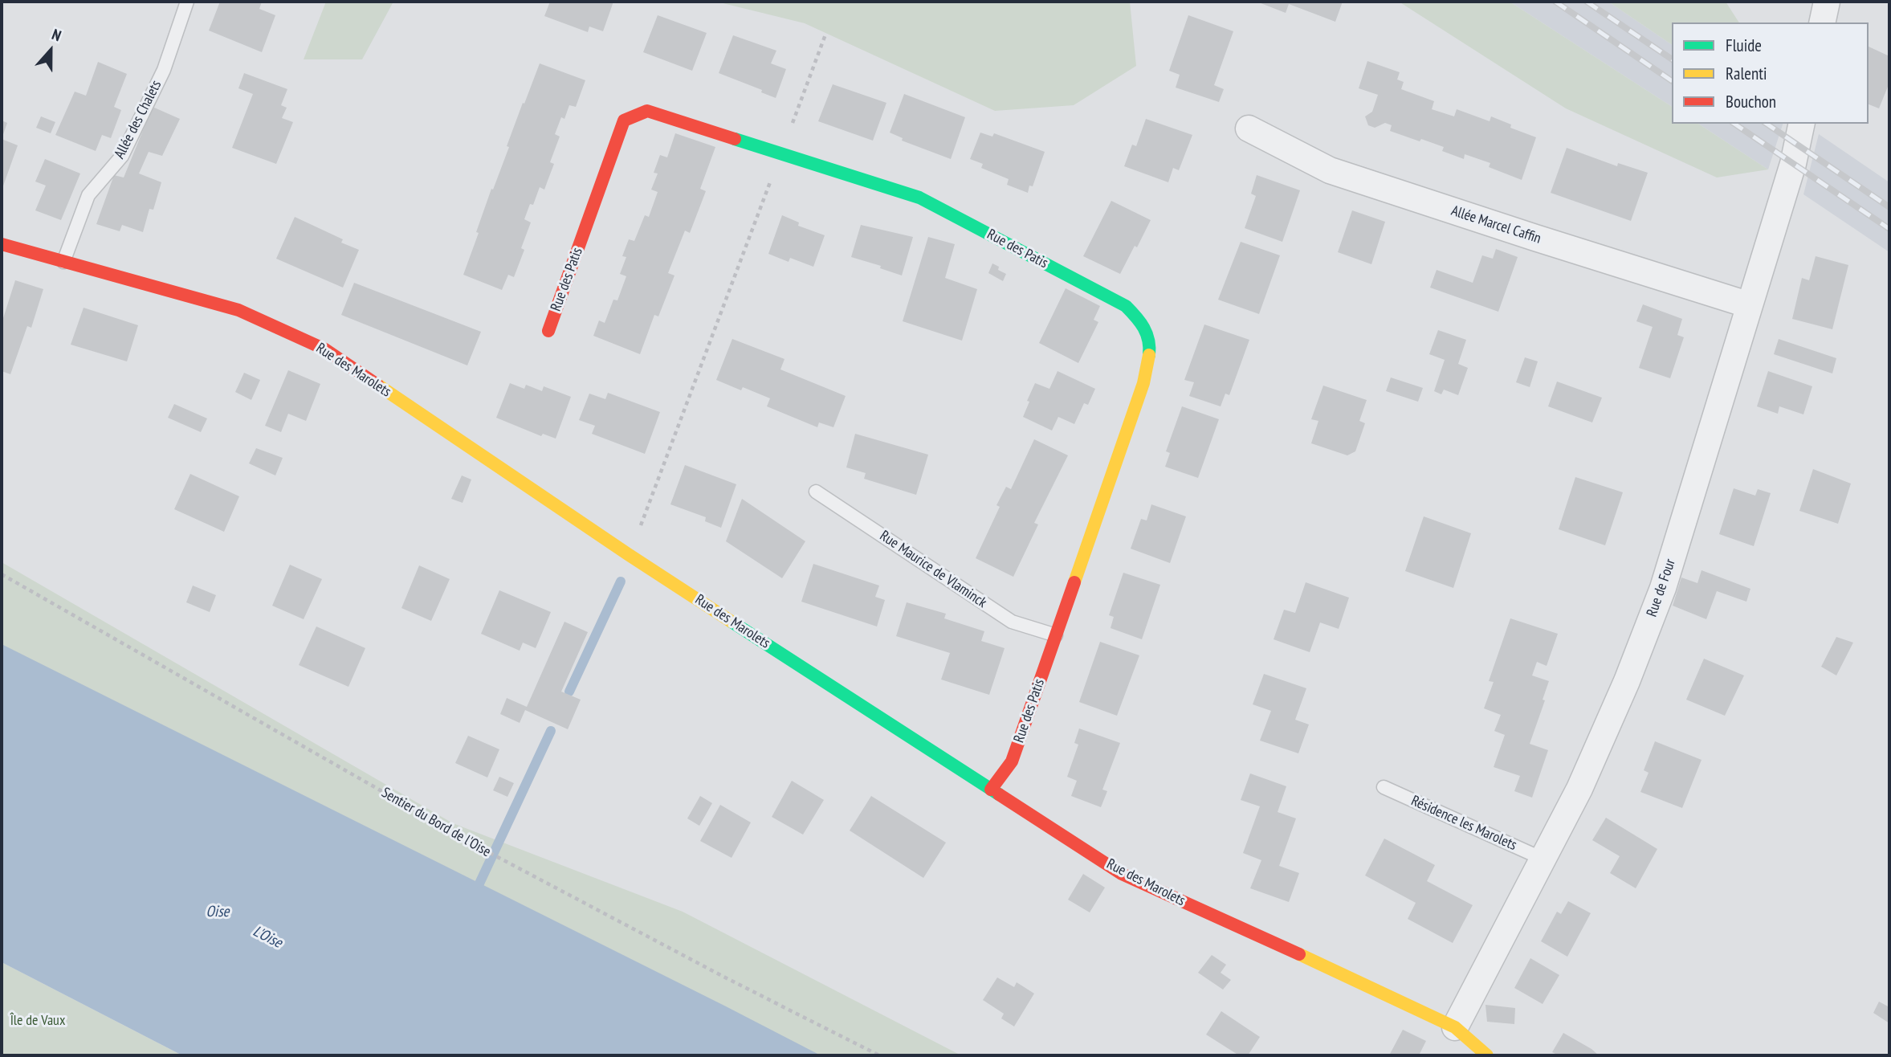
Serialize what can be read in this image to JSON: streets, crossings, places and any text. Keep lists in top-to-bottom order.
{
  "streets": {
    "street": [
      "Allée Marcel Caffin",
      "Rue des Patis",
      "Rue des Marolets",
      "Rue de Four"
    ],
    "lane": ["Allée des Chalets", "Rue Maurice de Vlaminck", "Résidence les Marolets"],
    "path": ["Sentier du Bord de l'Oise"]
  },
  "crossings": [
    ["Allée des Chalets", "Rue des Marolets"],
    ["Allée Marcel Caffin", "Rue de Four"],
    ["Rue des Patis", "Rue des Marolets"],
    ["Rue des Patis", "Rue Maurice de Vlaminck"],
    ["Rue des Marolets", "Rue de Four"],
    ["Rue de Four", "Résidence les Marolets"]
  ],
  "water": ["Oise", "L'Oise"],
  "parks": ["Île de Vaux"],
  "legend": ["Fluide", "Ralenti", "Bouchon"],
  "north": "top"
}
